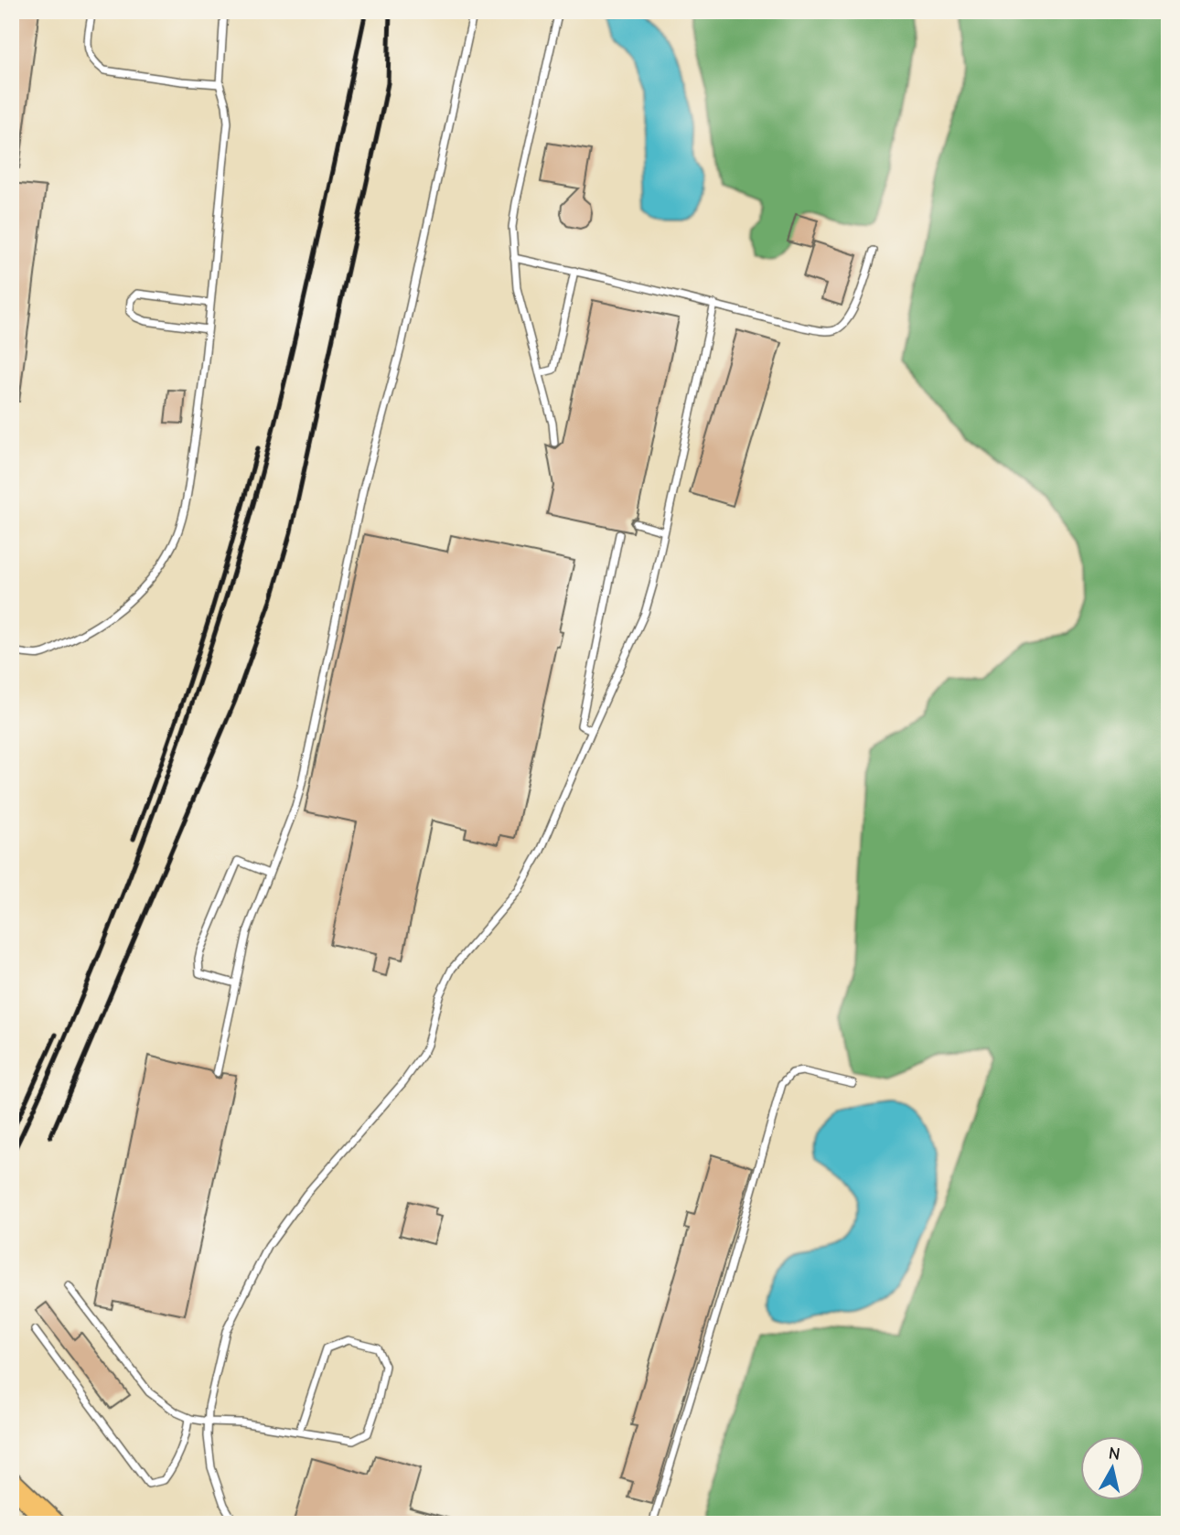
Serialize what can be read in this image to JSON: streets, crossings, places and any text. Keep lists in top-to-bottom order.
{
  "north": "top"
}
